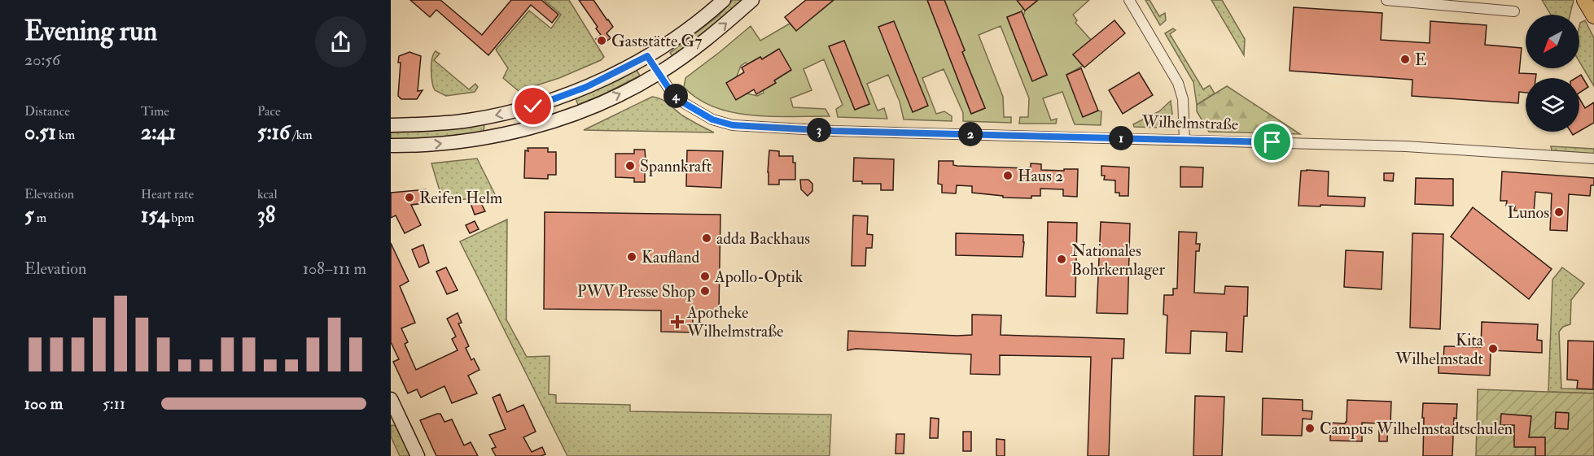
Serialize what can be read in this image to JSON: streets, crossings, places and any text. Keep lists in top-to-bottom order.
{
  "streets": {
    "main road": ["Wilhelmstraße"]
  },
  "places": {
    "other": [
      "Gaststätte G7",
      "E",
      "Spannkraft",
      "Haus 2",
      "Reifen Helm",
      "Lunos",
      "adda Backhaus",
      "Kaufland",
      "Nationales Bohrkernlager",
      "Apollo-Optik",
      "PWV Presse Shop",
      "Kita Wilhelmstadt",
      "Campus Wilhelmstadtschulen"
    ],
    "health": ["Apotheke Wilhelmstraße"]
  },
  "north": "bottom left",
  "page": {
    "heading": ["Evening run", "20:56"],
    "stats": [
      ["Distance", "0.51 km"],
      ["Time", "2:41"],
      ["Pace", "5:16 /km"],
      ["Elevation", "5 m"],
      ["Heart rate", "154 bpm"],
      ["kcal", "38"]
    ],
    "pins": [
      "4",
      "3",
      "2",
      "1"
    ],
    "chart": ["Elevation", "108–111 m"],
    "list": [
      {
        "name": "100 m",
        "note": "5:11"
      }
    ]
  }
}
